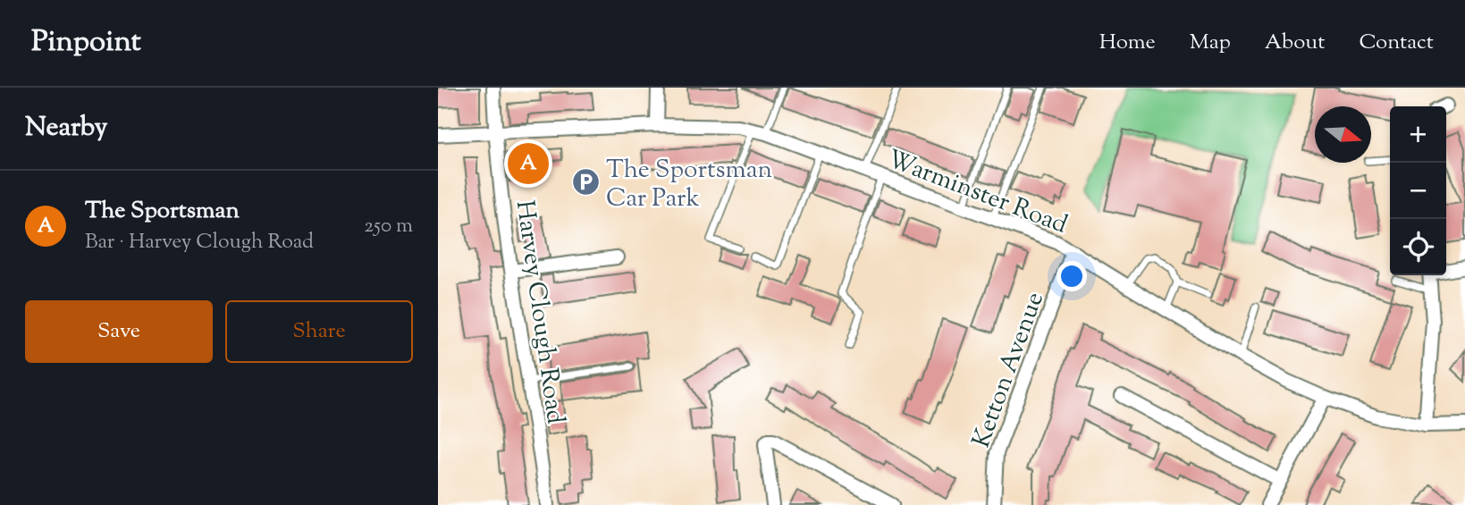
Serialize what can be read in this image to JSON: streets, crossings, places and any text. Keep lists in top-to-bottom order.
{
  "streets": {
    "street": ["Warminster Road", "Harvey Clough Road", "Ketton Avenue"]
  },
  "crossings": [
    ["Warminster Road", "Harvey Clough Road"],
    ["Warminster Road", "Ketton Avenue"]
  ],
  "places": {
    "parking": ["The Sportsman Car Park"]
  },
  "north": "right",
  "page": {
    "header": "Pinpoint",
    "nav": [
      "Home",
      "Map",
      "About",
      "Contact"
    ],
    "heading": "Nearby",
    "map_buttons": ["+", "−"],
    "pins": "A",
    "list": [
      {
        "mark": "A",
        "name": "The Sportsman",
        "note": "Bar · Harvey Clough Road",
        "value": "250 m"
      }
    ],
    "buttons": ["Save", "Share"]
  }
}
